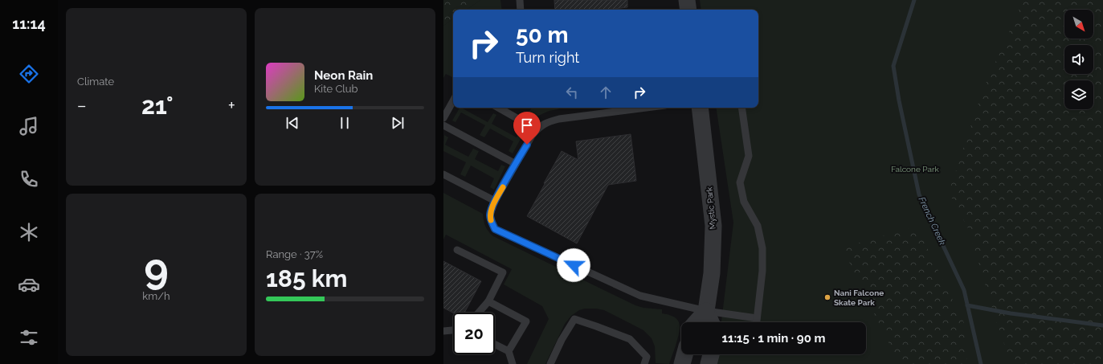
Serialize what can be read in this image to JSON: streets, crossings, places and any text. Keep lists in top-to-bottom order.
{
  "streets": {
    "street": ["Mystic Park"]
  },
  "water": ["French Creek"],
  "parks": ["Falcone Park"],
  "places": ["Nani Falcone Skate Park"],
  "north": "bottom right",
  "page": {
    "tabs": "11:14",
    "tile": [
      "Climate",
      ["9", "km/h"],
      ["Range · 37%", "185 km"]
    ],
    "turn": ["50 m", "Turn right"],
    "song": ["Neon Rain", "Kite Club"],
    "heat": ["−", "21°", "+"],
    "limit": "20",
    "trip": "11:15 · 1 min · 90 m"
  }
}
